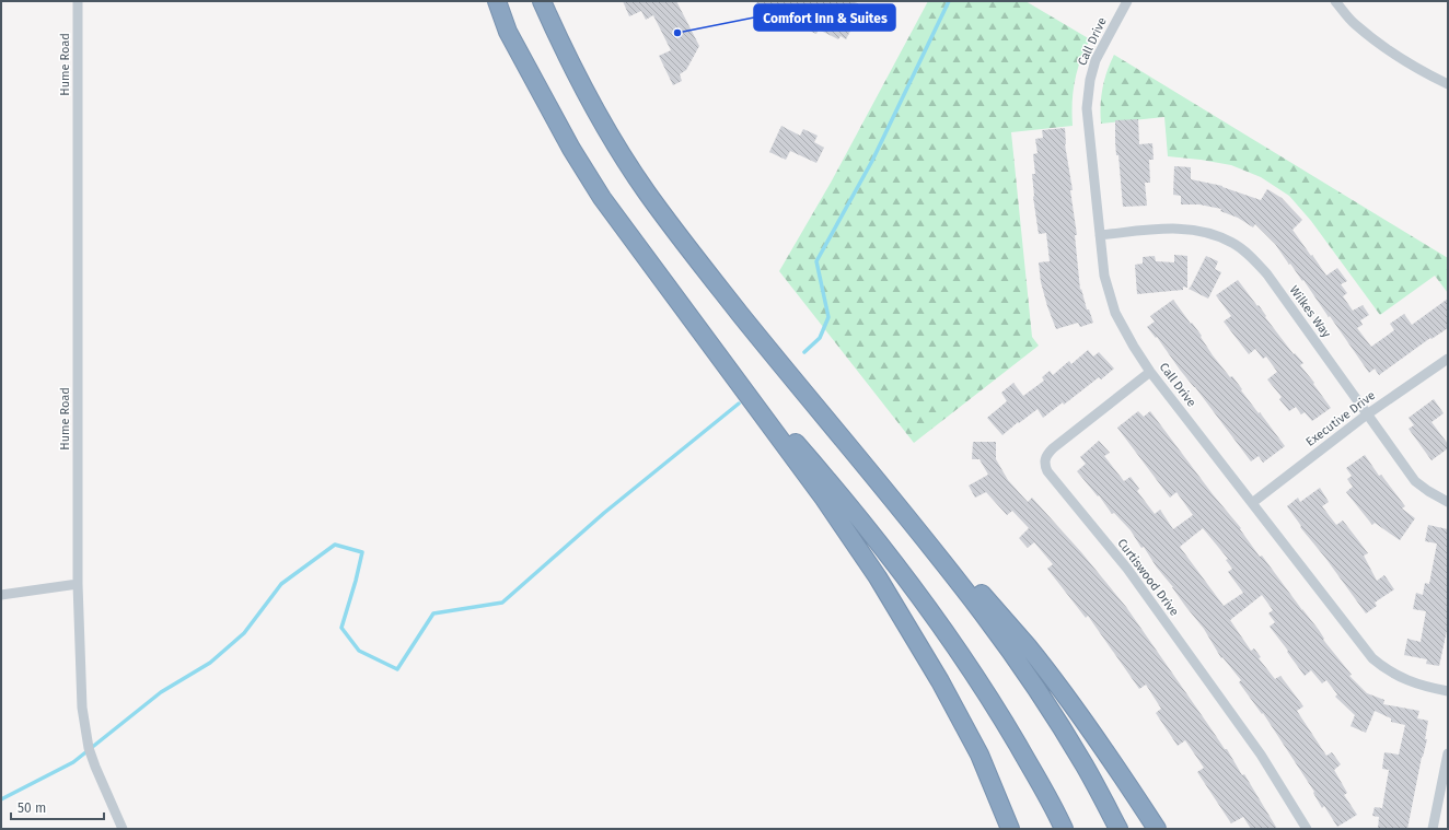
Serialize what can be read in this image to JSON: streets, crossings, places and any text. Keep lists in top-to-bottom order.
{
  "streets": {
    "street": [
      "Call Drive",
      "Hume Road",
      "Wilkes Way",
      "Executive Drive",
      "Curtiswood Drive"
    ]
  },
  "crossings": [
    ["Call Drive", "Wilkes Way"],
    ["Call Drive", "Executive Drive"],
    ["Call Drive", "Curtiswood Drive"],
    ["Wilkes Way", "Executive Drive"]
  ],
  "places": ["Comfort Inn & Suites"],
  "scale_bar": "50 m"
}
